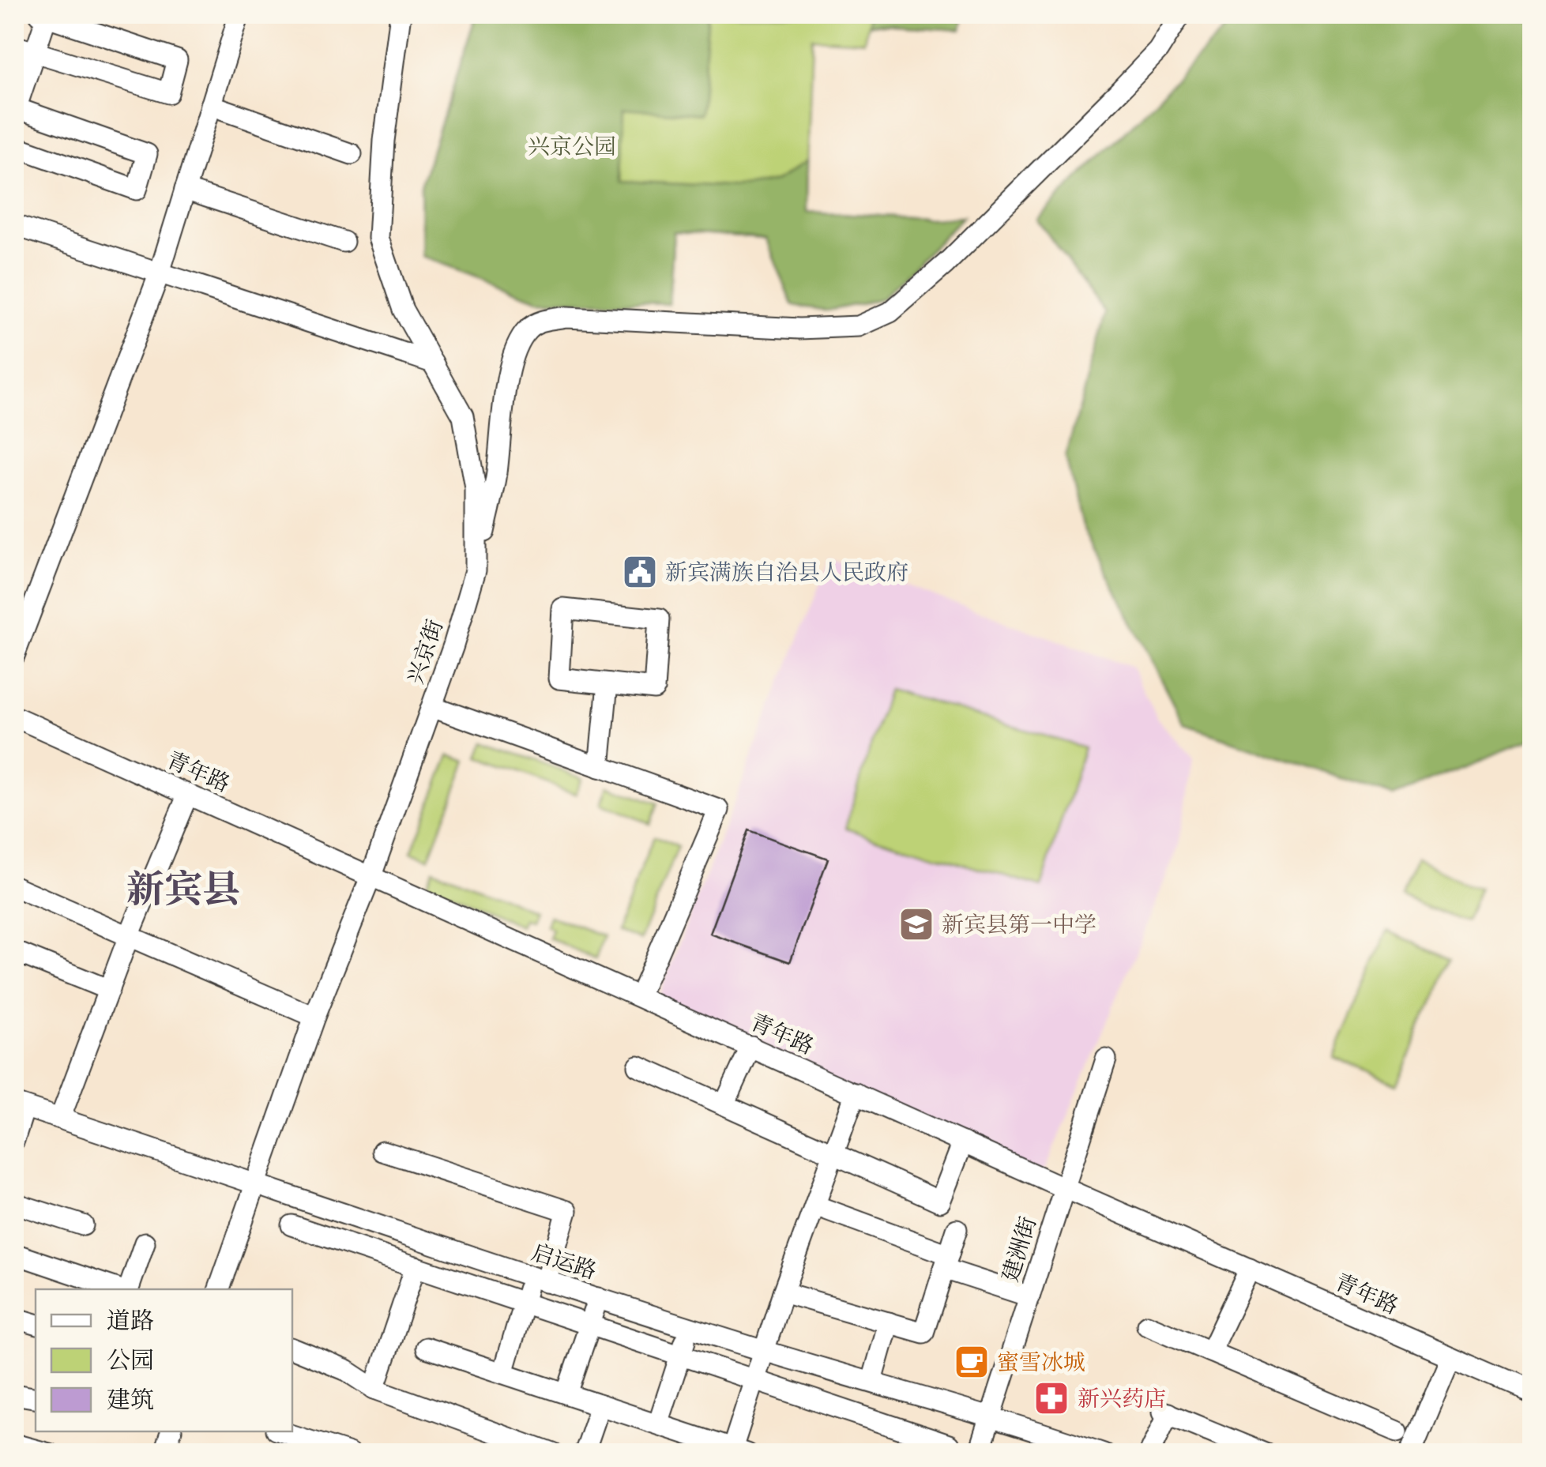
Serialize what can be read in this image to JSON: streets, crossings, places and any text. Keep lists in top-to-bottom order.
{
  "streets": {
    "street": [
      "兴京街",
      "青年路",
      "建洲街",
      "启运路"
    ]
  },
  "crossings": [
    ["兴京街", "青年路"],
    ["兴京街", "启运路"],
    ["青年路", "建洲街"],
    ["建洲街", "启运路"]
  ],
  "districts": ["新宾县"],
  "parks": ["兴京公园"],
  "places": {
    "public building": ["新宾满族自治县人民政府"],
    "school or university": ["新宾县第一中学"],
    "cafe": ["蜜雪冰城"],
    "pharmacy": ["新兴药店"]
  },
  "legend": ["道路", "公园", "建筑"]
}
